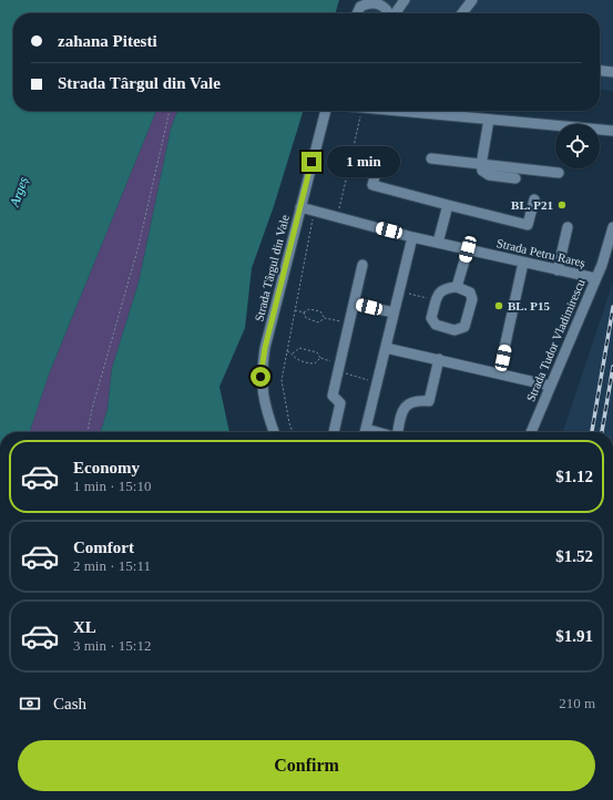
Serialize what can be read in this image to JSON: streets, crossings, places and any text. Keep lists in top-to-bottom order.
{
  "streets": {
    "street": ["Strada Petru Rareș", "Strada Târgul din Vale", "Strada Tudor Vladimirescu"]
  },
  "crossings": [
    ["Strada Petru Rareș", "Strada Târgul din Vale"],
    ["Strada Petru Rareș", "Strada Tudor Vladimirescu"]
  ],
  "water": ["Argeș"],
  "places": ["BL. P21", "BL. P15"],
  "page": {
    "banner": ["zahana Pitesti", "Strada Târgul din Vale"],
    "bubble": "1 min",
    "list": [
      {
        "name": "Economy",
        "note": "1 min · 15:10",
        "value": "$1.12"
      },
      {
        "name": "Comfort",
        "note": "2 min · 15:11",
        "value": "$1.52"
      },
      {
        "name": "XL",
        "note": "3 min · 15:12",
        "value": "$1.91"
      }
    ],
    "pay": ["Cash", "210 m"],
    "buttons": "Confirm"
  }
}
